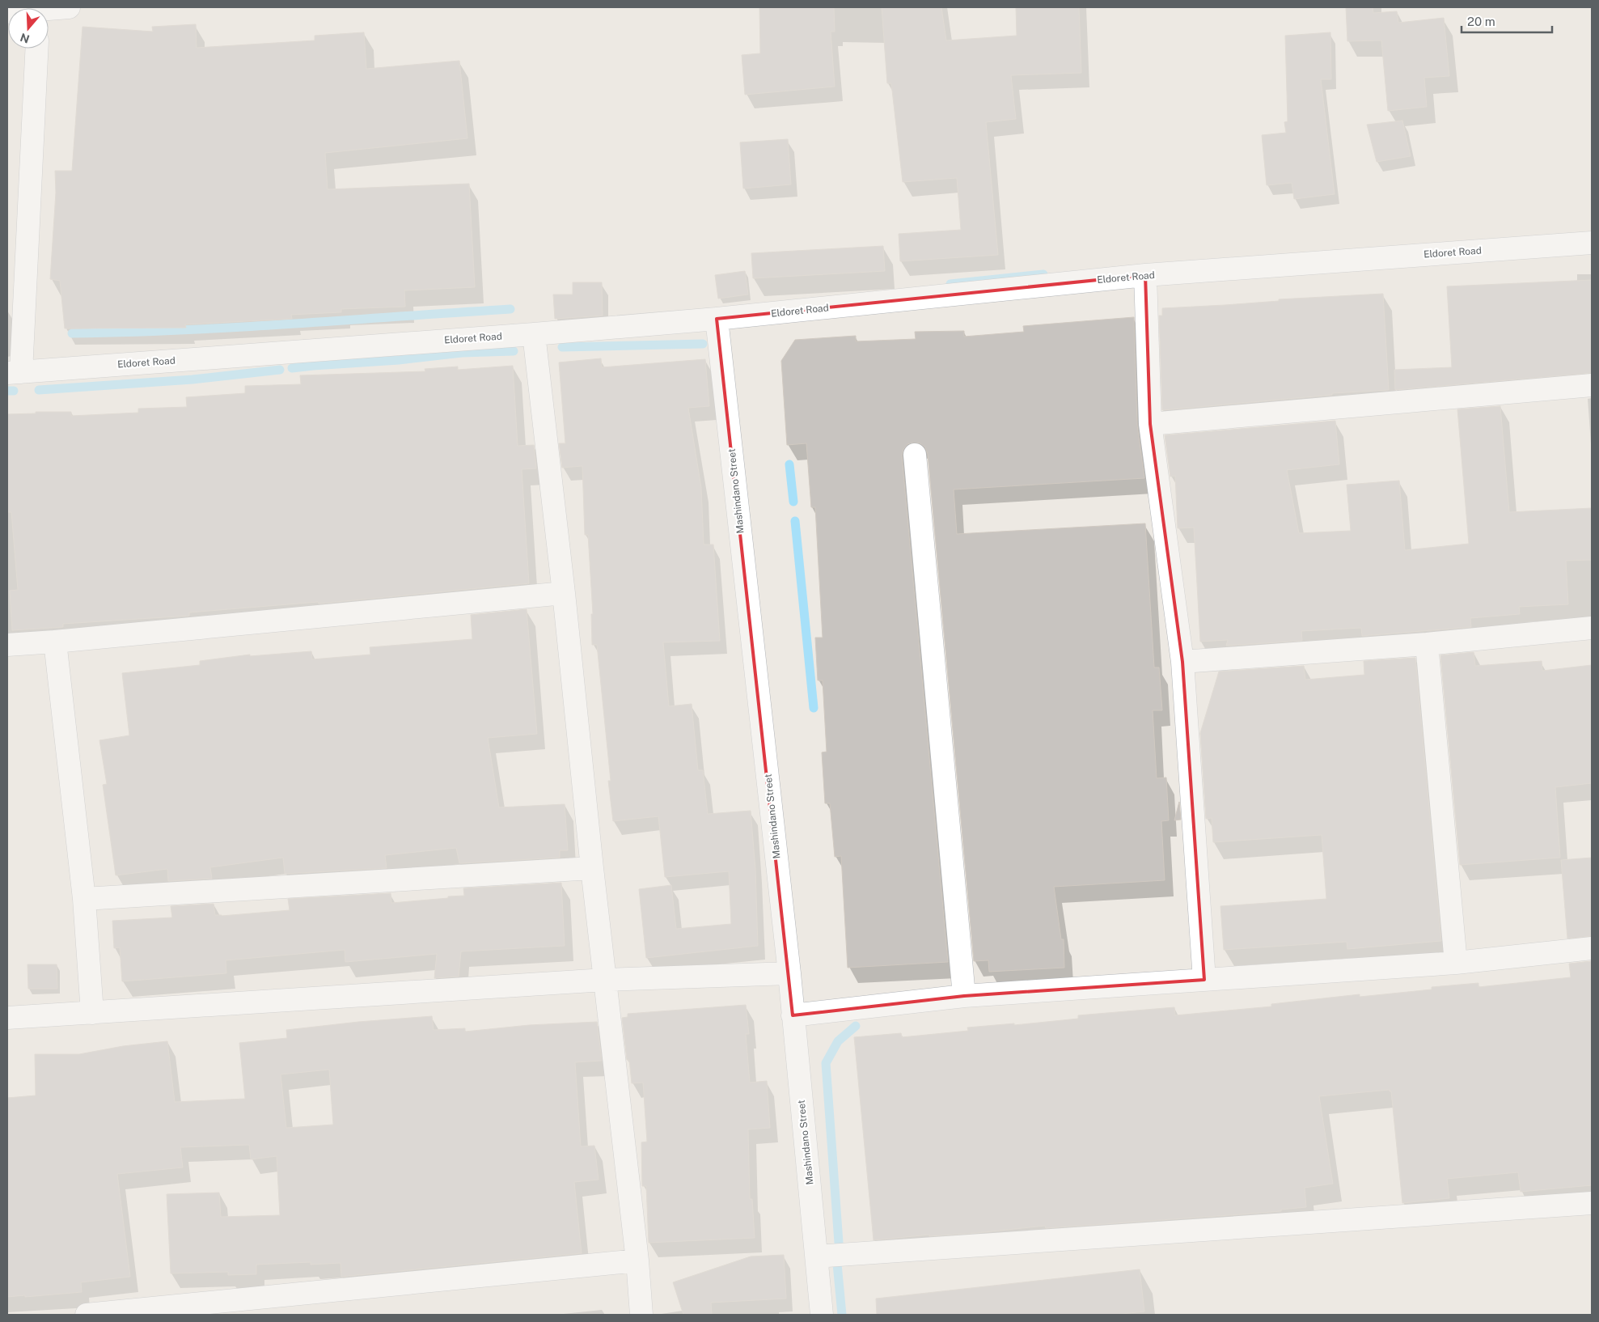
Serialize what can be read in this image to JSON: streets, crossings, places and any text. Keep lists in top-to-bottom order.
{
  "streets": {
    "street": ["Eldoret Road", "Mashindano Street"]
  },
  "crossings": [
    ["Eldoret Road", "Mashindano Street"]
  ],
  "scale_bar": "20 m",
  "north": "bottom"
}
